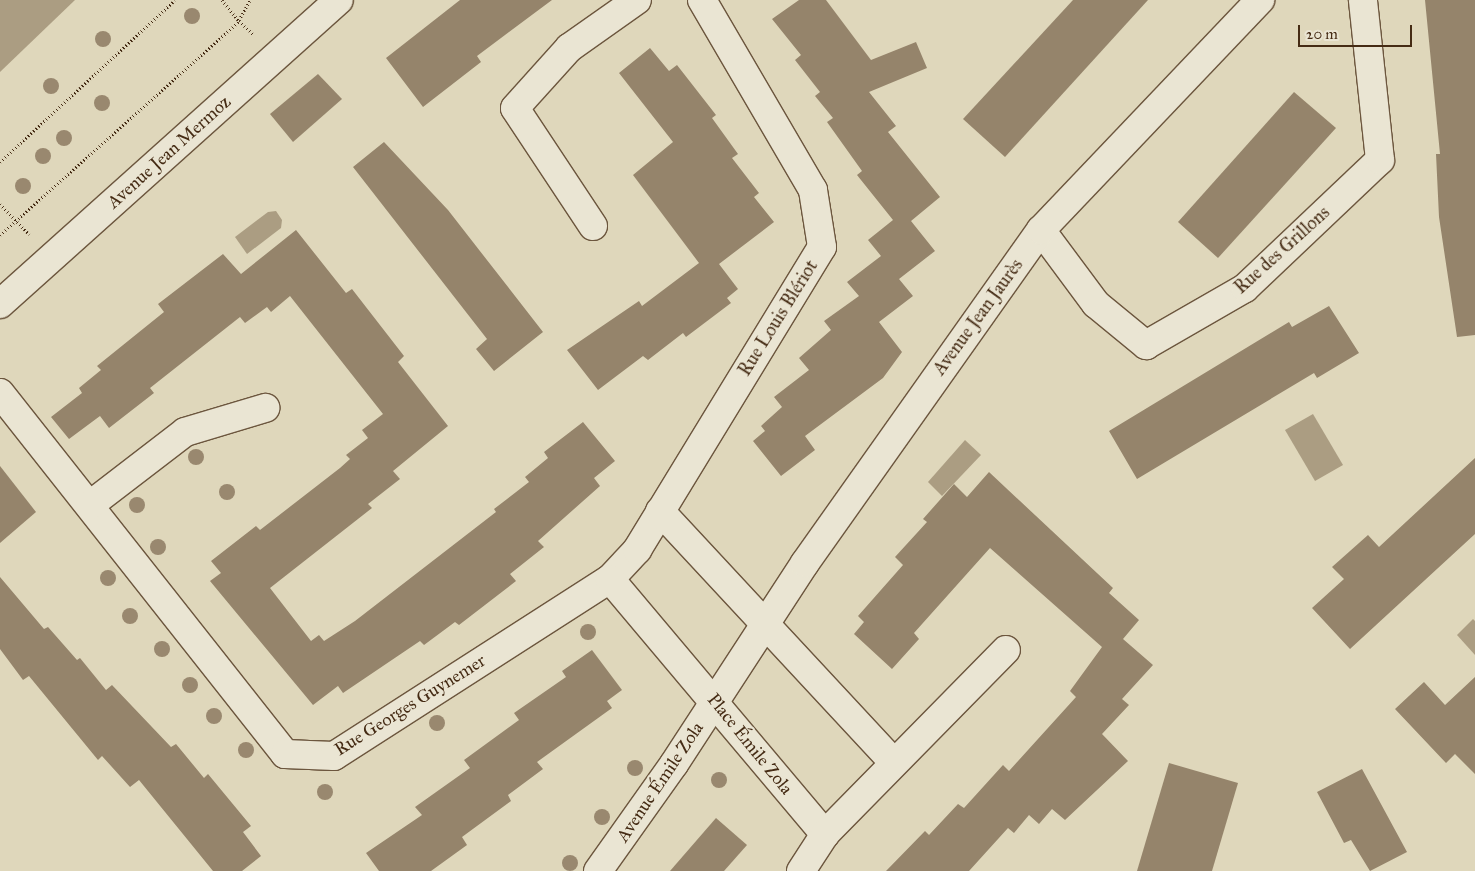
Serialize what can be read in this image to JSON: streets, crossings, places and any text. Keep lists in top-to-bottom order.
{
  "streets": {
    "street": [
      "Avenue Jean Mermoz",
      "Rue des Grillons",
      "Avenue Jean Jaurès",
      "Rue Louis Blériot",
      "Rue Georges Guynemer",
      "Place Émile Zola",
      "Avenue Émile Zola"
    ]
  },
  "crossings": [
    ["Rue des Grillons", "Avenue Jean Jaurès"],
    ["Avenue Jean Jaurès", "Avenue Émile Zola"],
    ["Rue Louis Blériot", "Rue Georges Guynemer"],
    ["Rue Georges Guynemer", "Place Émile Zola"],
    ["Place Émile Zola", "Avenue Émile Zola"]
  ],
  "scale_bar": "20 m"
}
